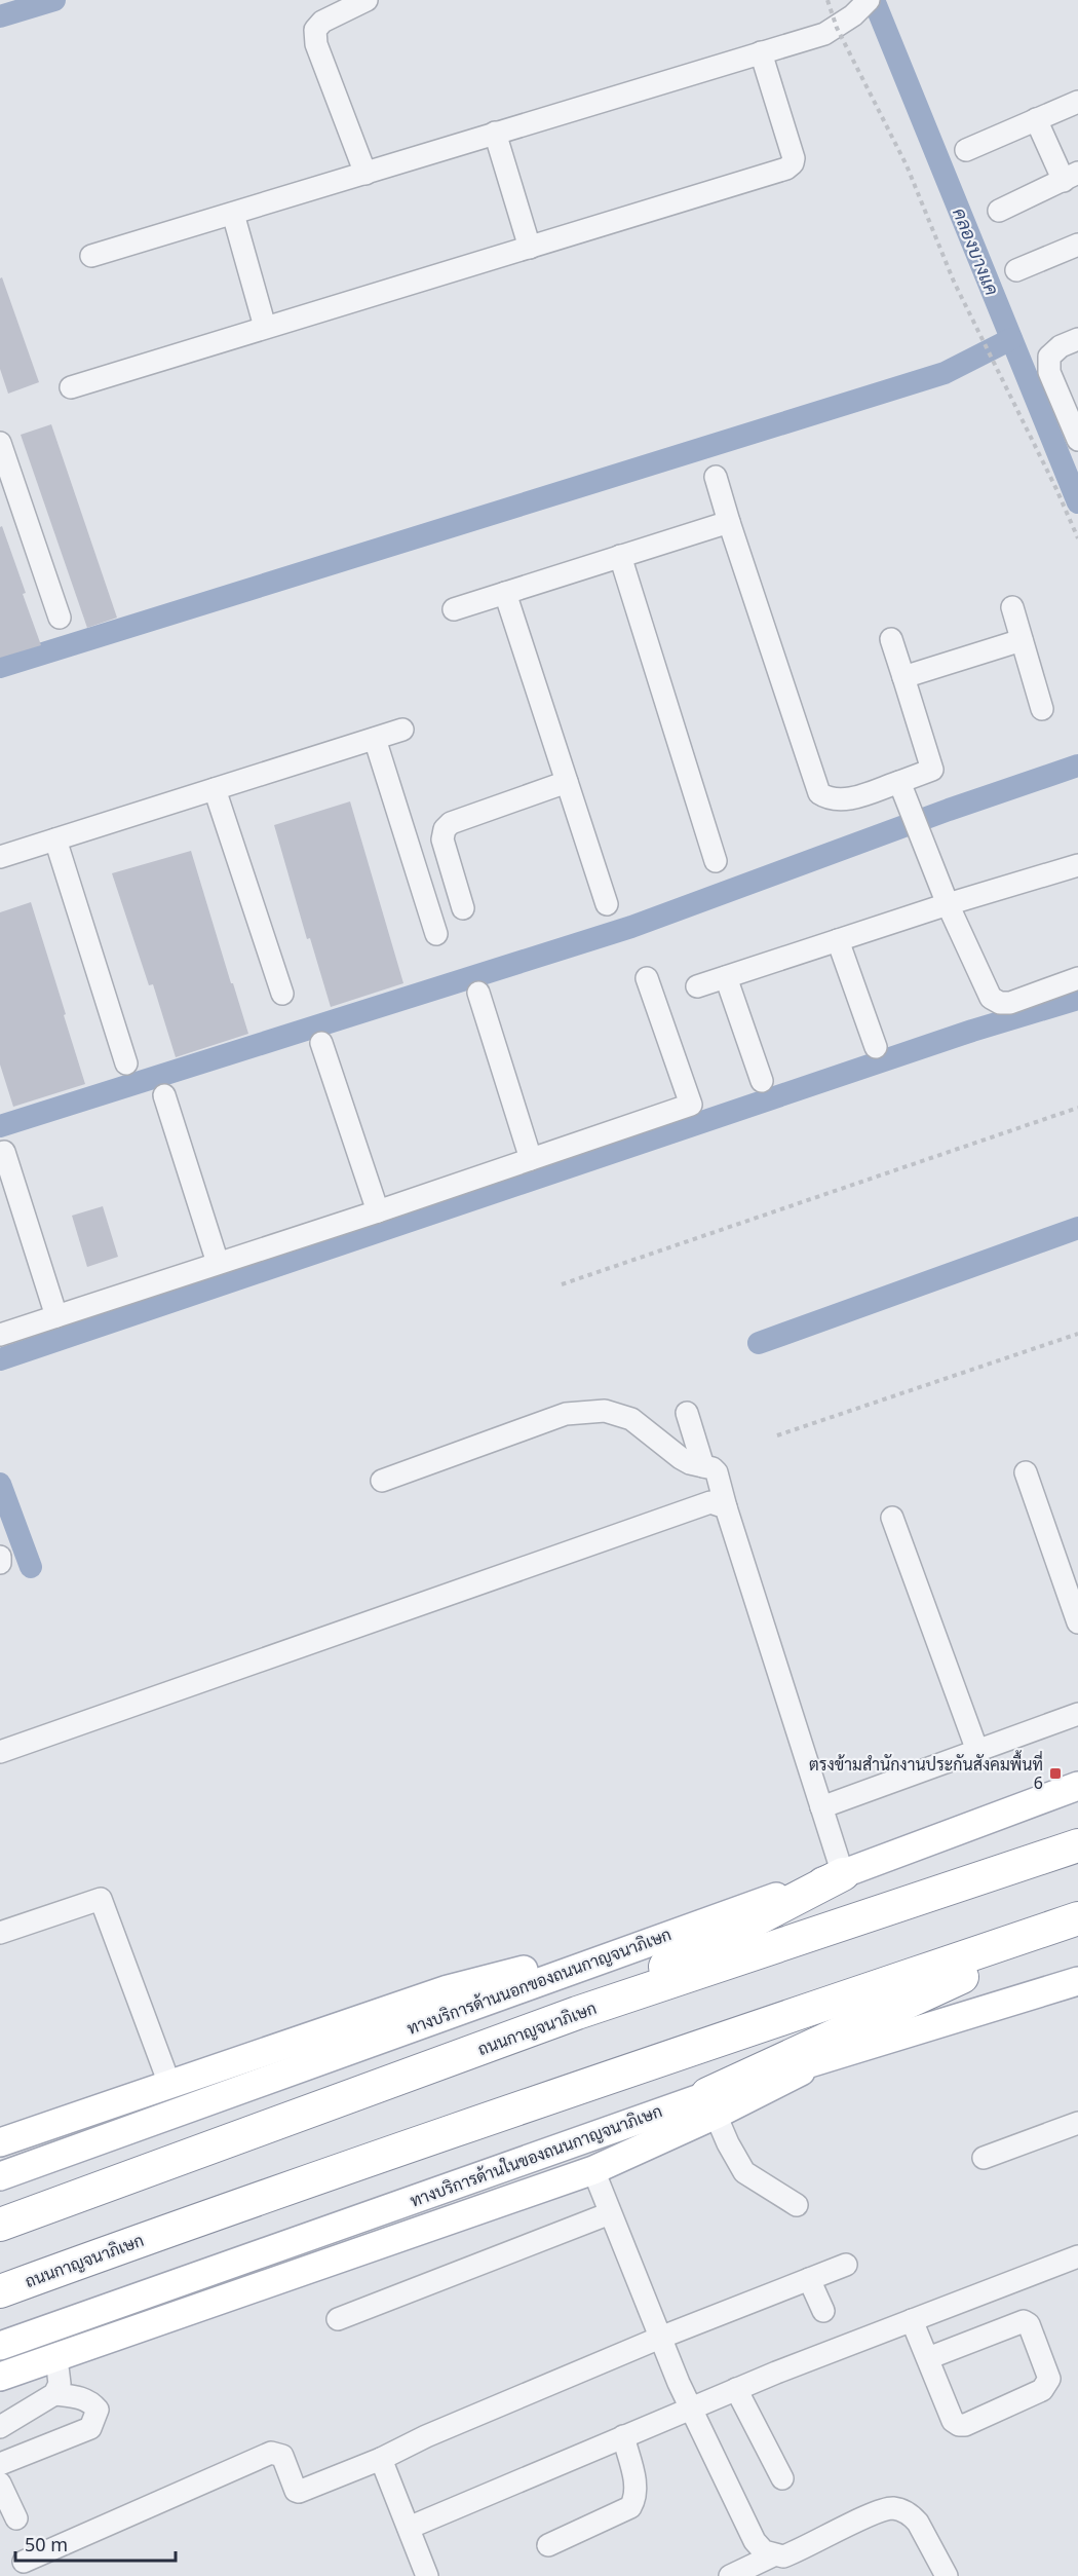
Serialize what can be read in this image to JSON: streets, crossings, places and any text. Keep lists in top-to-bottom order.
{
  "streets": {
    "highway": ["ถนนกาญจนาภิเษก"],
    "main road": ["ทางบริการด้านนอกของถนนกาญจนาภิเษก", "ทางบริการด้านในของถนนกาญจนาภิเษก"]
  },
  "water": ["คลองบางแค"],
  "places": {
    "transit": ["ตรงข้ามสำนักงานประกันสังคมพื้นที่ 6"]
  },
  "scale_bar": "50 m"
}
